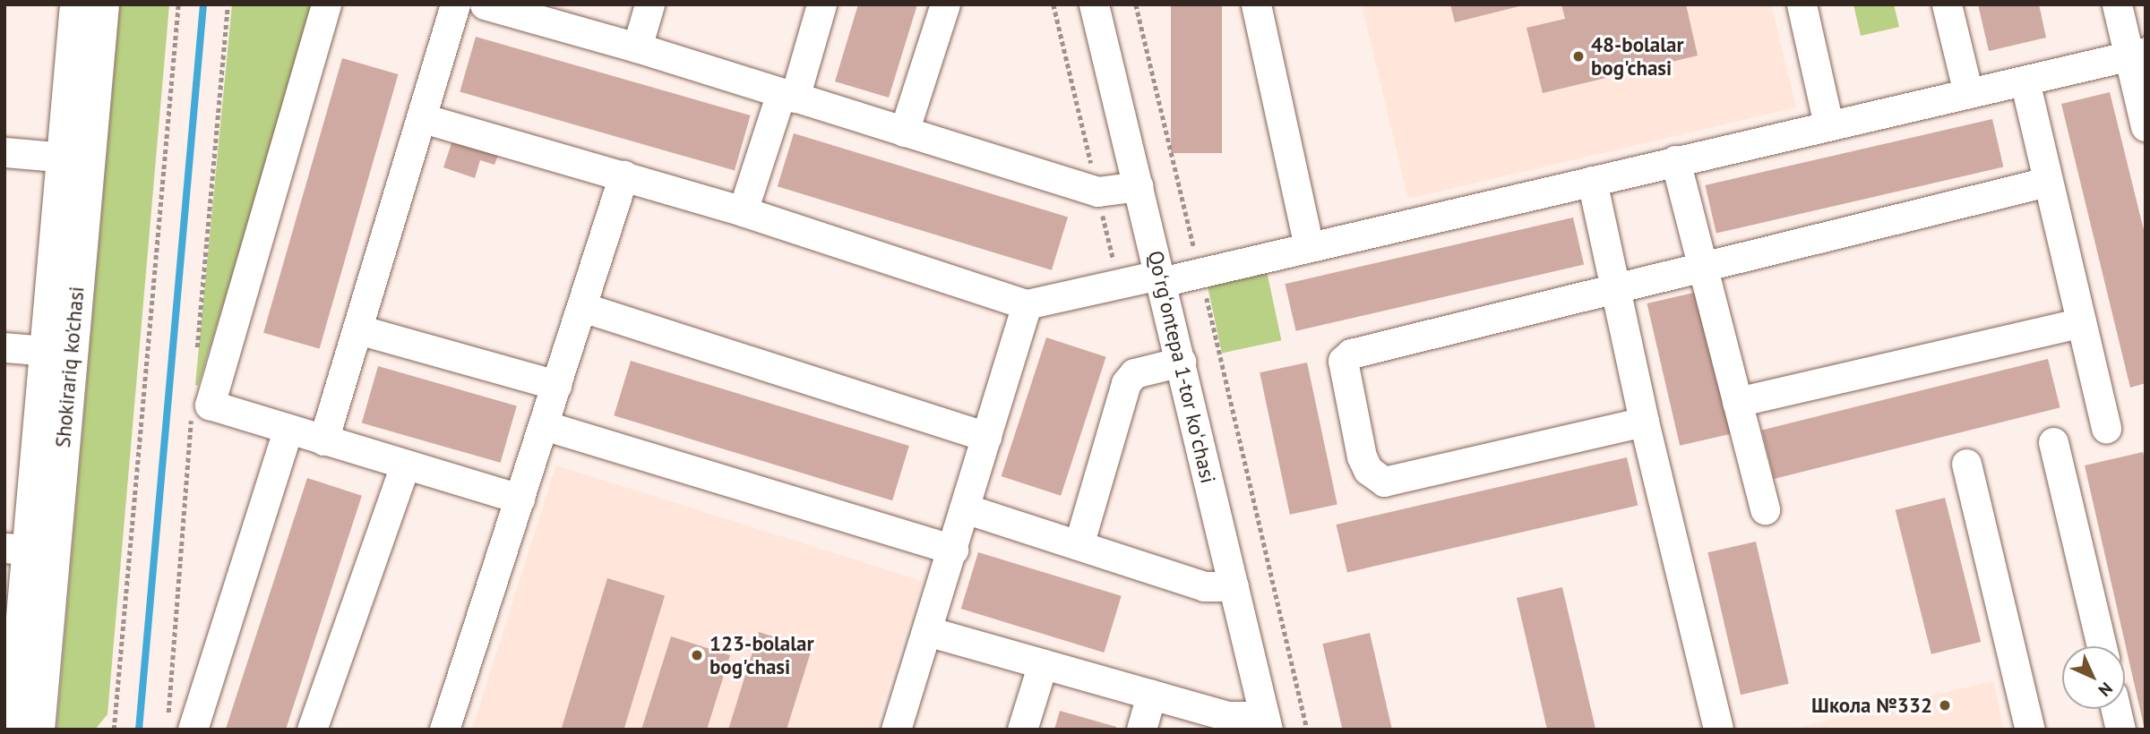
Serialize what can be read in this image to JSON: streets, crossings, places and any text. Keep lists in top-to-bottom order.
{
  "streets": {
    "main road": ["Shokirariq ko'chasi"],
    "street": ["Qoʻrgʻontepa 1-tor koʻchasi"]
  },
  "places": ["48-bolalar bog'chasi", "123-bolalar bog'chasi", "Школа №332"],
  "north": "bottom right"
}
